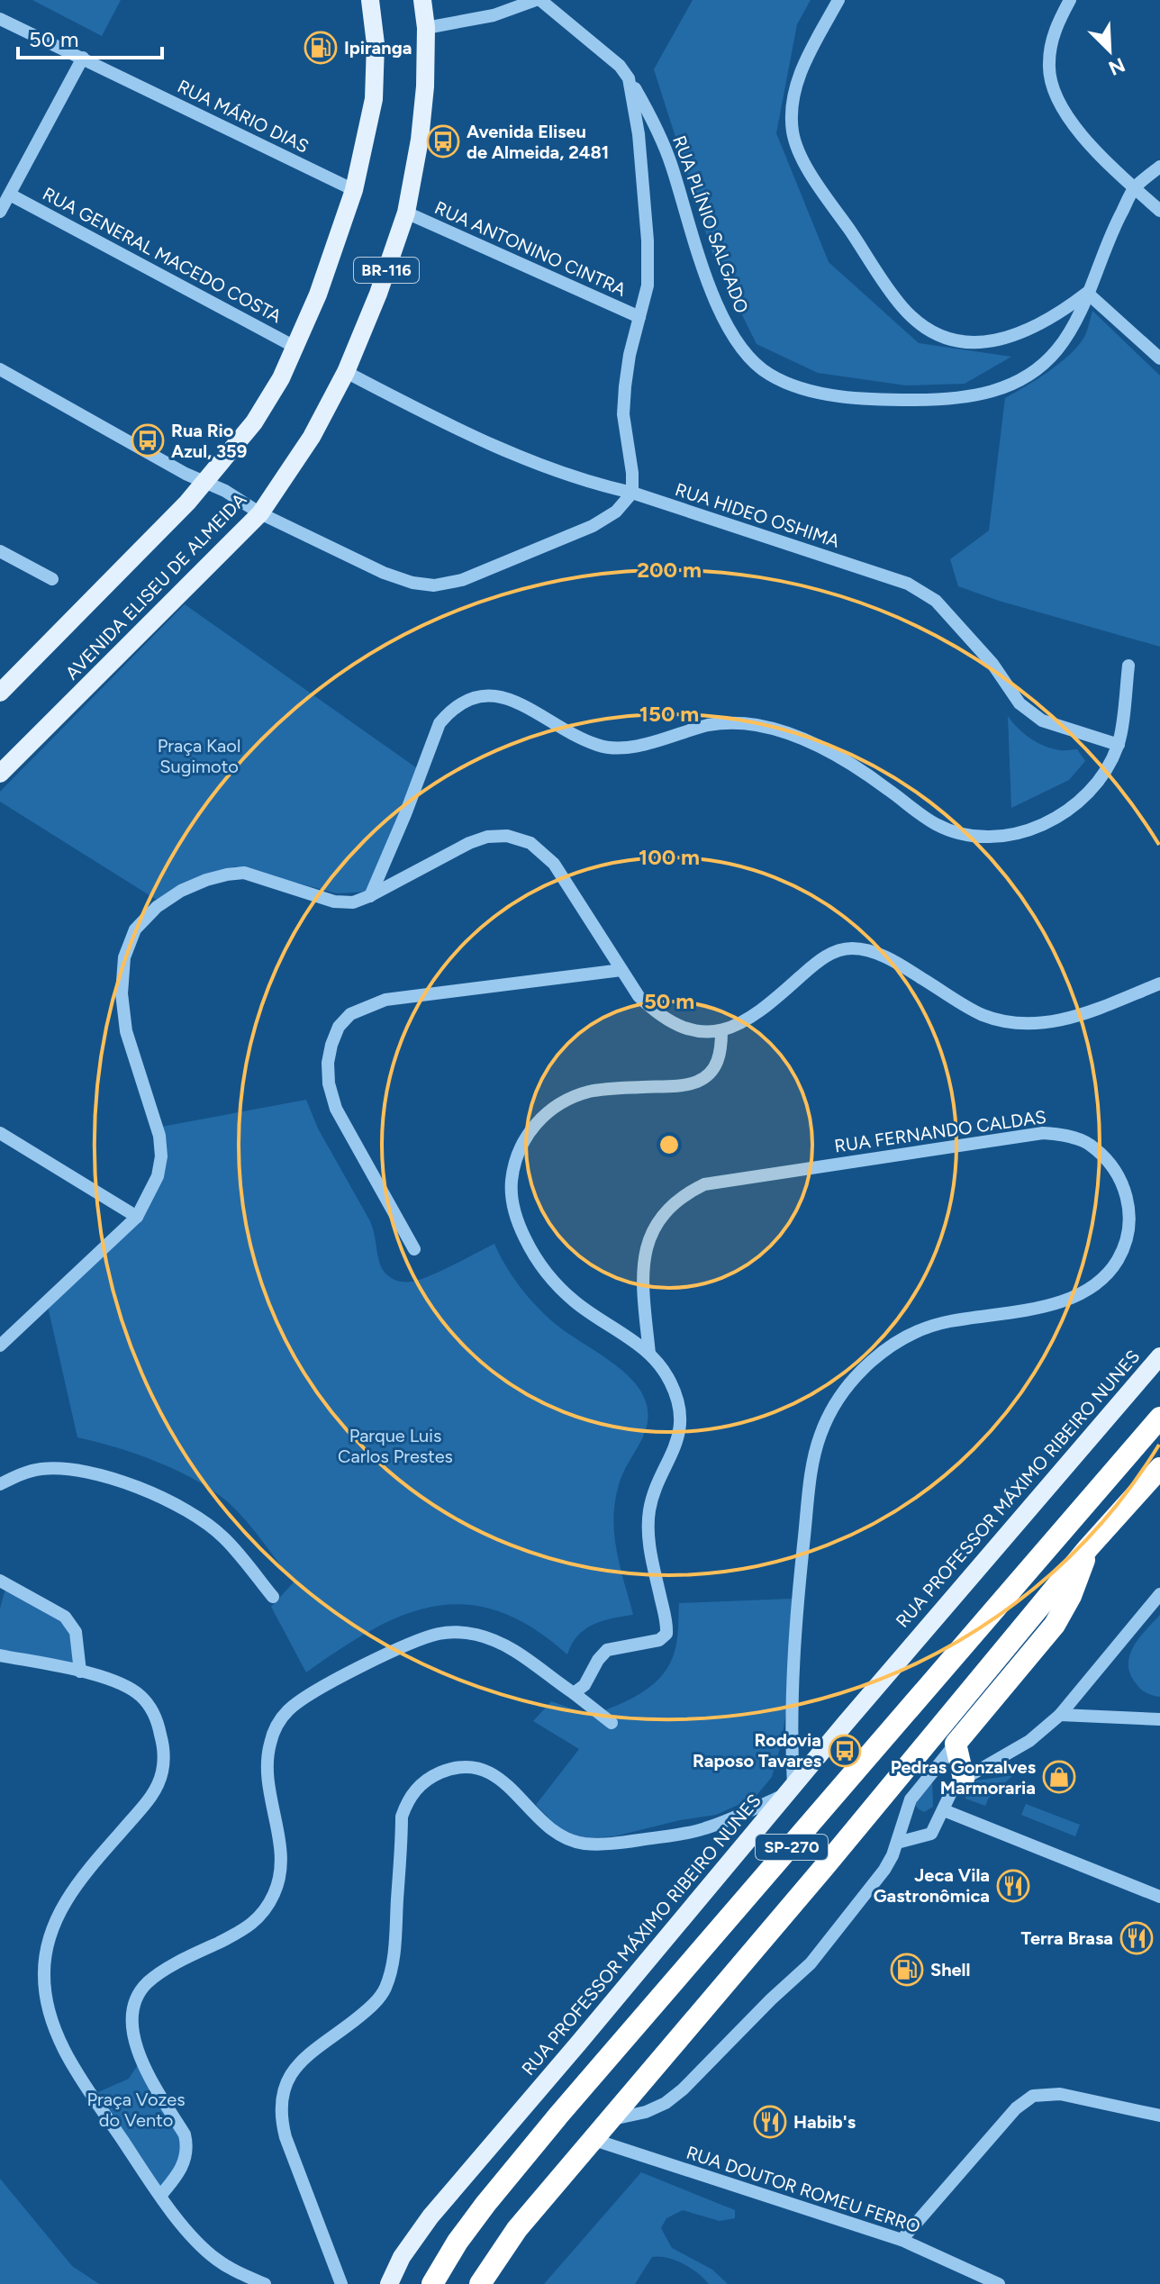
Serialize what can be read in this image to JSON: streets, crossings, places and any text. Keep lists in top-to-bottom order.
{
  "streets": {
    "highway": ["SP-270"],
    "main road": ["BR-116", "AVENIDA ELISEU DE ALMEIDA", "RUA PROFESSOR MÁXIMO RIBEIRO NUNES"],
    "street": [
      "RUA MÁRIO DIAS",
      "RUA PLÍNIO SALGADO",
      "RUA ANTONINO CINTRA",
      "RUA GENERAL MACEDO COSTA",
      "RUA HIDEO OSHIMA",
      "RUA FERNANDO CALDAS",
      "RUA DOUTOR ROMEU FERRO"
    ]
  },
  "crossings": [
    ["RUA MÁRIO DIAS", "AVENIDA ELISEU DE ALMEIDA"],
    ["RUA ANTONINO CINTRA", "AVENIDA ELISEU DE ALMEIDA"],
    ["RUA GENERAL MACEDO COSTA", "AVENIDA ELISEU DE ALMEIDA"],
    ["RUA HIDEO OSHIMA", "AVENIDA ELISEU DE ALMEIDA"],
    ["RUA FERNANDO CALDAS", "RUA PROFESSOR MÁXIMO RIBEIRO NUNES"],
    ["SP-270", "RUA DOUTOR ROMEU FERRO"]
  ],
  "parks": ["Praça Kaol Sugimoto", "Parque Luis Carlos Prestes", "Praça Vozes do Vento"],
  "places": {
    "fuel station": ["Ipiranga", "Shell"],
    "bus stop": ["Avenida Eliseu de Almeida, 2481", "Rua Rio Azul, 359", "Rodovia Raposo Tavares"],
    "shop": ["Pedras Gonzalves Marmoraria"],
    "restaurant": ["Jeca Vila Gastronômica", "Terra Brasa", "Habib's"]
  },
  "scale_bar": "50 m",
  "north": "bottom right",
  "rings": [
    "200 m",
    "150 m",
    "100 m",
    "50 m"
  ]
}
